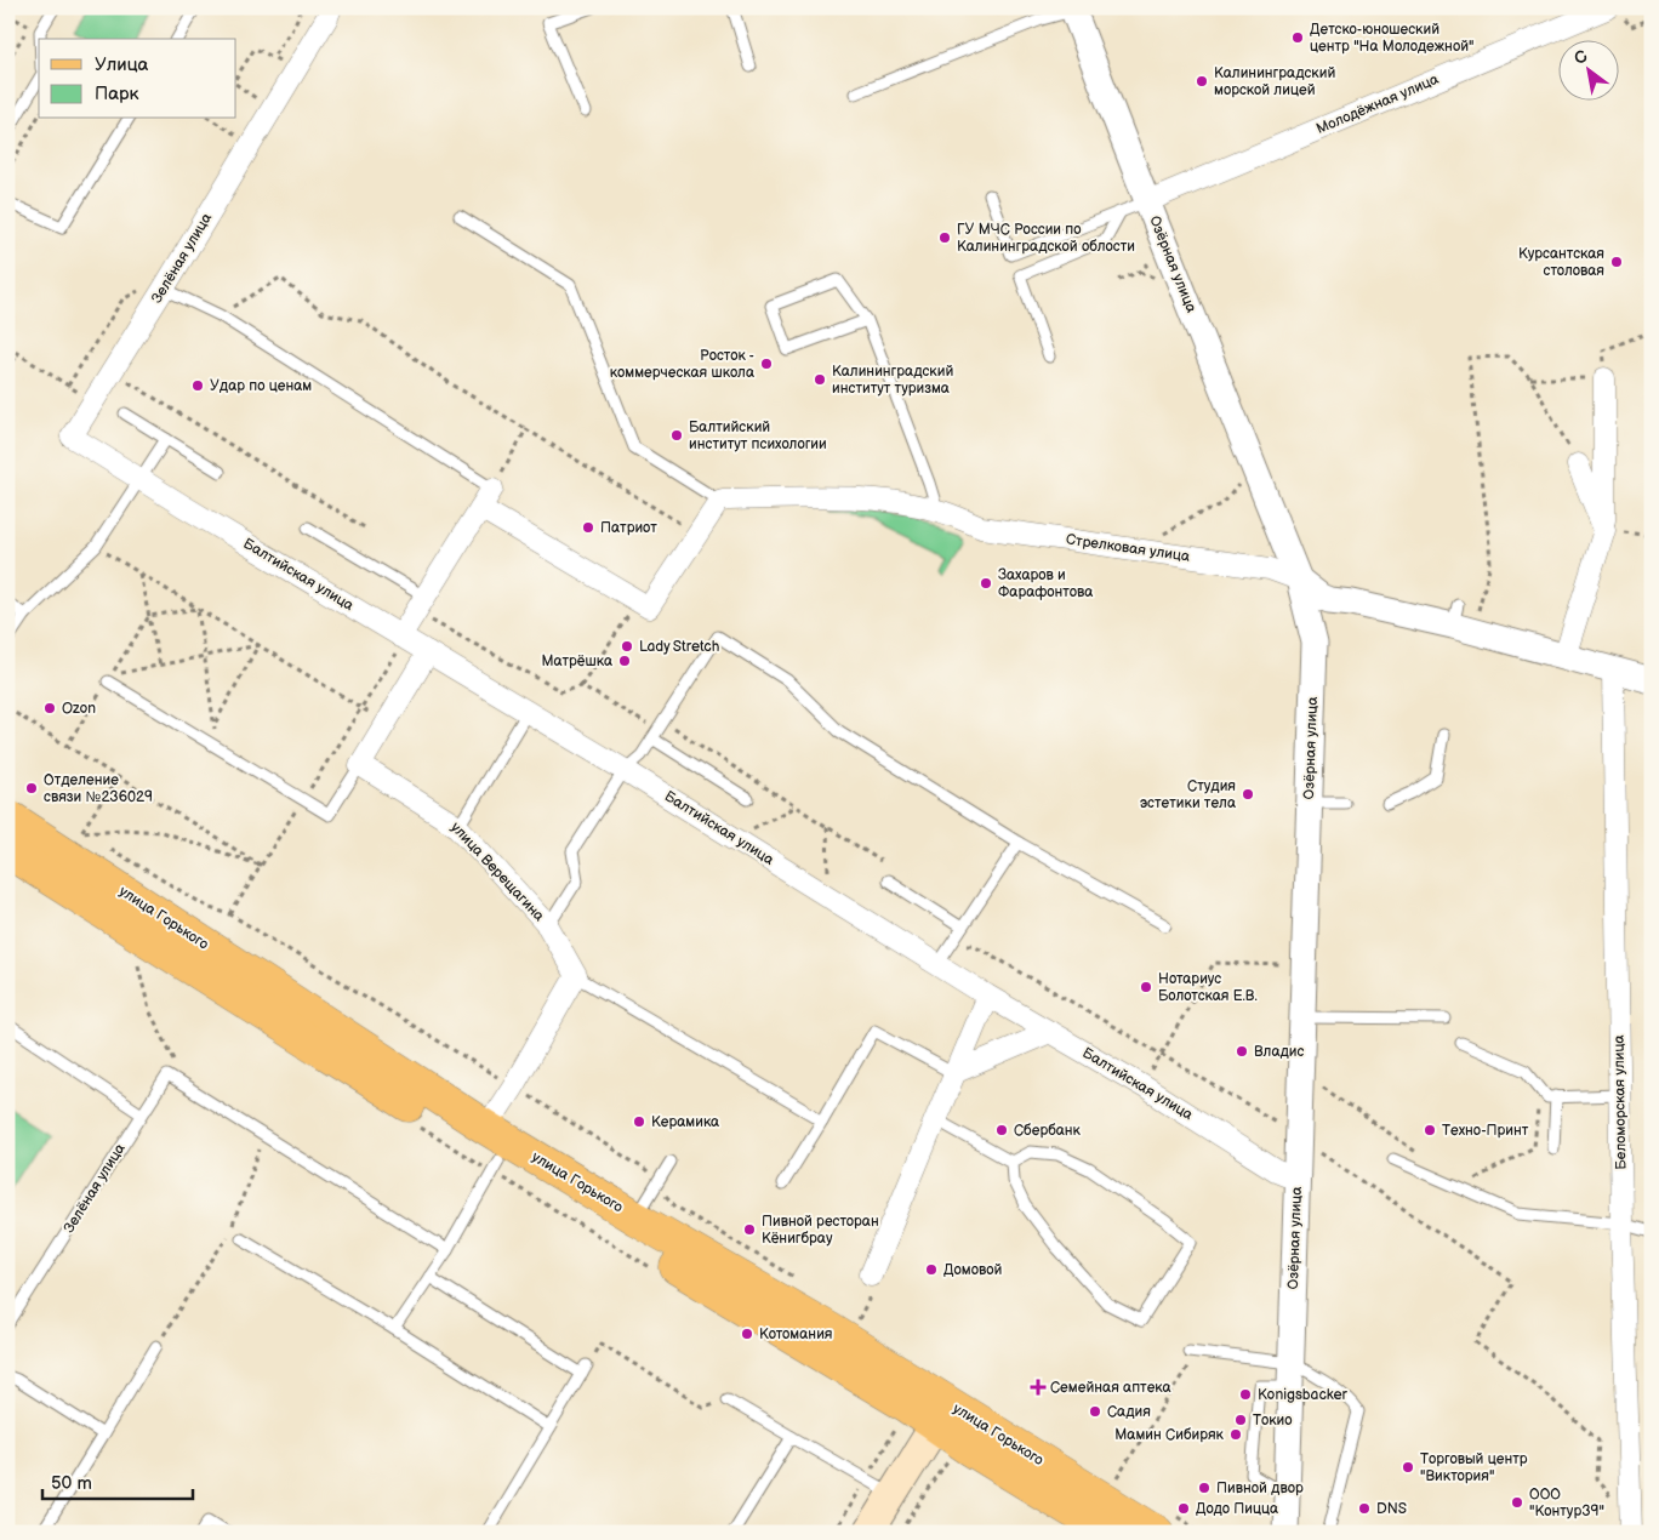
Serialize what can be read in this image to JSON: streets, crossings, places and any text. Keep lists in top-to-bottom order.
{
  "streets": {
    "main road": ["улица Горького"],
    "street": [
      "Молодёжная улица",
      "Зелёная улица",
      "Озёрная улица",
      "Стрелковая улица",
      "Балтийская улица",
      "улица Верещагина",
      "Беломорская улица"
    ]
  },
  "crossings": [
    ["Молодёжная улица", "Озёрная улица"],
    ["Зелёная улица", "Балтийская улица"],
    ["Озёрная улица", "Стрелковая улица"],
    ["Озёрная улица", "Балтийская улица"],
    ["Стрелковая улица", "Беломорская улица"]
  ],
  "places": {
    "other": [
      "Детско-юношеский центр \"На Молодежной\"",
      "Калининградский морской лицей",
      "ГУ МЧС России по Калининградской облости",
      "Курсантская столовая",
      "Росток - коммерческая школа",
      "Калининградский институт туризма",
      "Удар по ценам",
      "Балтийский институт психологии",
      "Патриот",
      "Захаров и Фарафонтова",
      "Lady Stretch",
      "Матрёшка",
      "Ozon",
      "Отделение связи №236029",
      "Студия эстетики тела",
      "Нотариус Болотская Е.В.",
      "Владис",
      "Керамика",
      "Сбербанк",
      "Техно-Принт",
      "Пивной ресторан Кёнигбрау",
      "Домовой",
      "Котомания",
      "Konigsbacker",
      "Садия",
      "Токио",
      "Мамин Сибиряк",
      "Торговый центр \"Виктория\"",
      "Пивной двор",
      "ООО \"Контур39\"",
      "Додо Пицца",
      "DNS"
    ],
    "health": ["Семейная аптека"]
  },
  "legend": ["Улица", "Парк"],
  "scale_bar": "50 m",
  "north": "top left"
}
